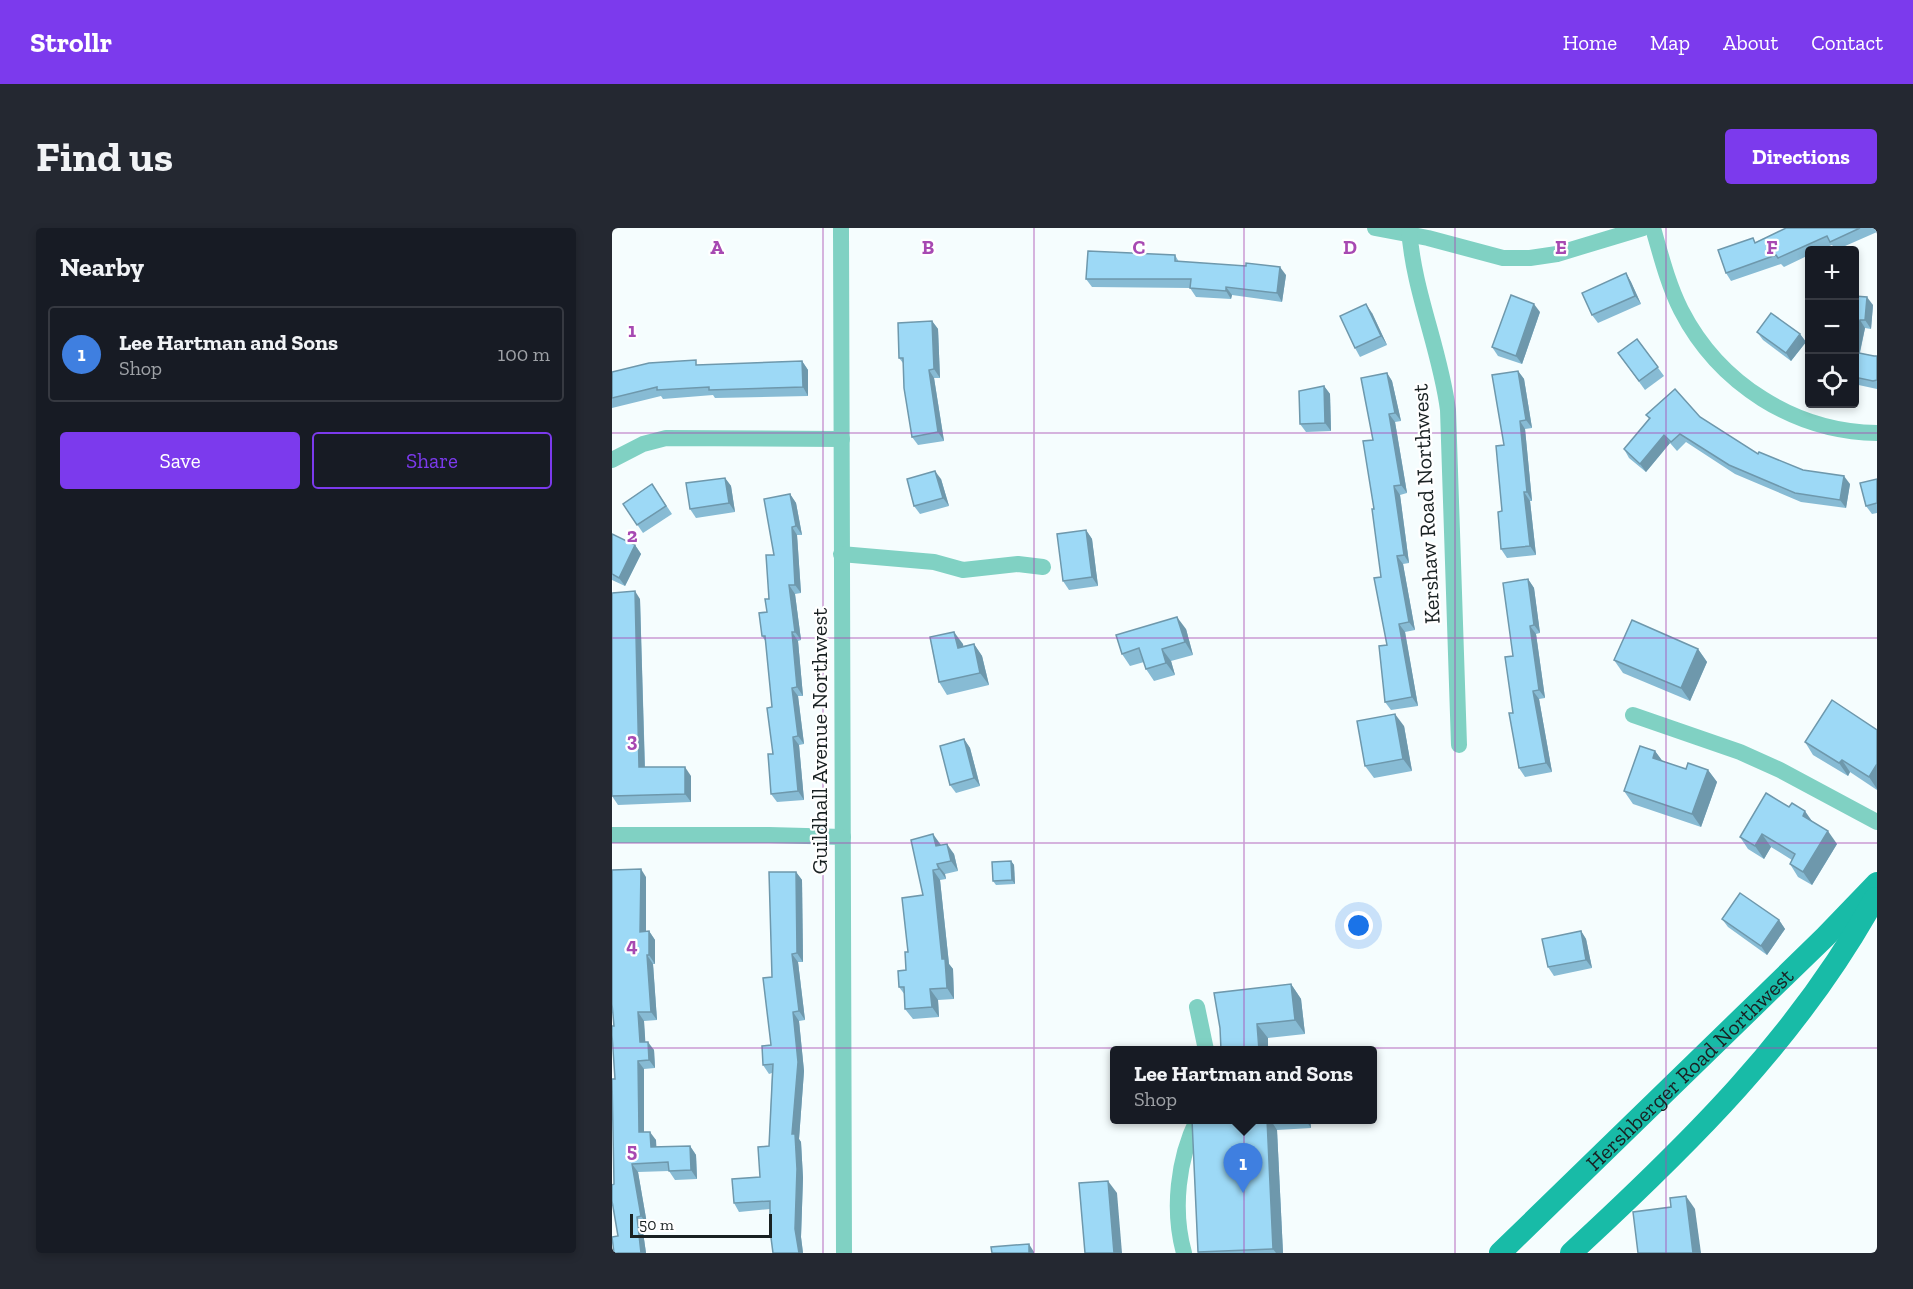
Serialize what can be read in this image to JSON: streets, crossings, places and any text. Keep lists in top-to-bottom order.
{
  "streets": {
    "main road": ["Hershberger Road Northwest"],
    "street": ["Kershaw Road Northwest", "Guildhall Avenue Northwest"]
  },
  "scale_bar": "50 m",
  "page": {
    "header": "Strollr",
    "nav": [
      "Home",
      "Map",
      "About",
      "Contact"
    ],
    "buttons": [
      "Directions",
      ["Save", "Share"]
    ],
    "title": "Find us",
    "heading": "Nearby",
    "map_buttons": ["+", "−"],
    "list": [
      {
        "mark": "1",
        "name": "Lee Hartman and Sons",
        "note": "Shop",
        "value": "100 m"
      }
    ],
    "popup": ["Lee Hartman and Sons", "Shop"],
    "pins": "1",
    "scale": "50 m"
  },
  "grid": {
    "columns": [
      "A",
      "B",
      "C",
      "D",
      "E",
      "F"
    ],
    "rows": [
      "1",
      "2",
      "3",
      "4",
      "5"
    ]
  }
}
